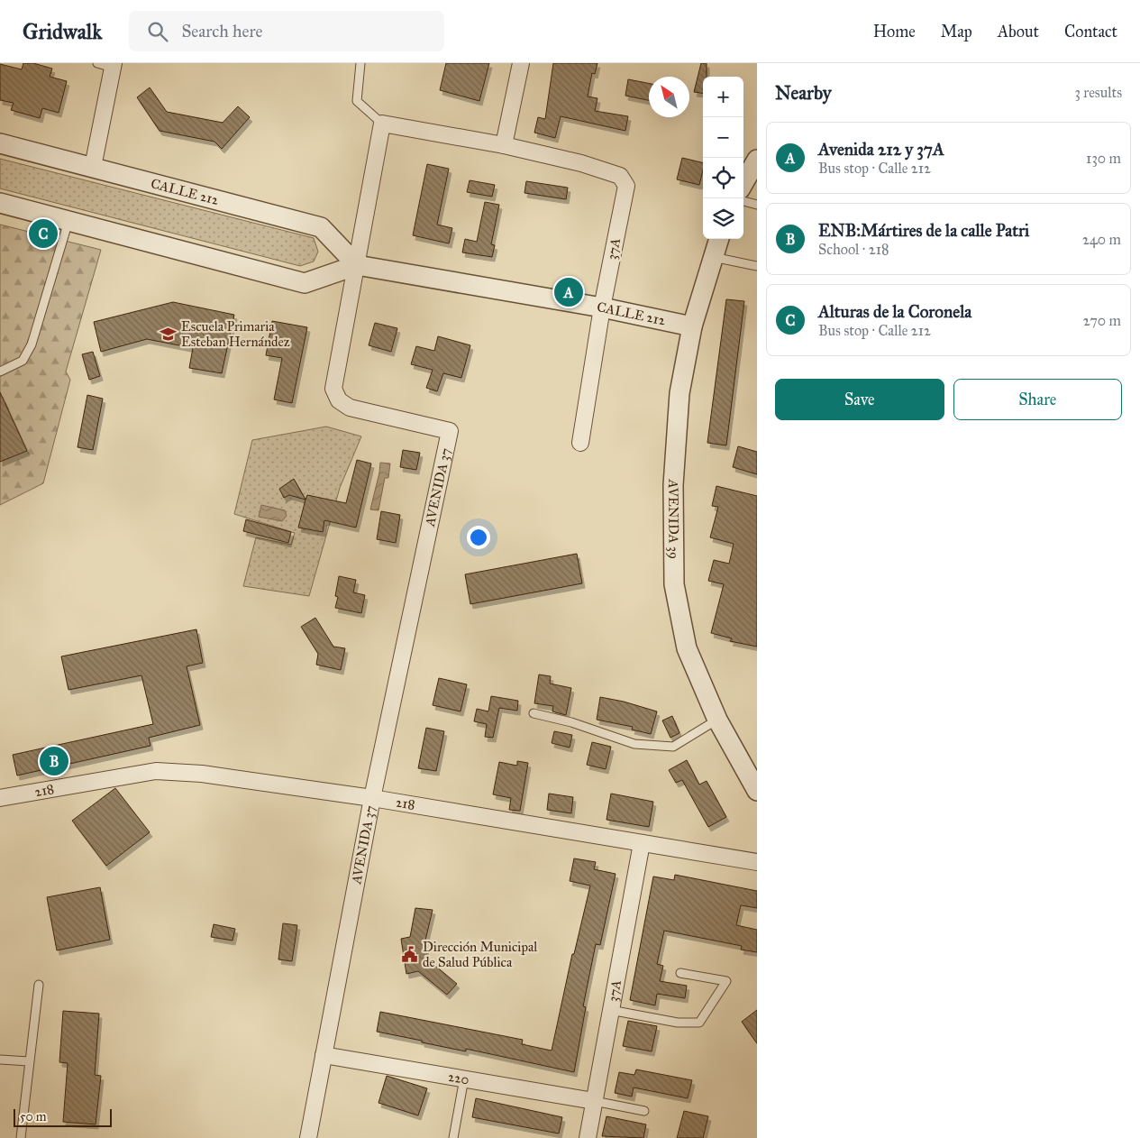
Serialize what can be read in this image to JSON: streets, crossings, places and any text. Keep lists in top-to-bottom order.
{
  "streets": {
    "street": [
      "CALLE 212",
      "37A",
      "AVENIDA 37",
      "AVENIDA 39",
      "218",
      "220"
    ]
  },
  "crossings": [
    ["CALLE 212", "37A"],
    ["CALLE 212", "AVENIDA 37"],
    ["CALLE 212", "AVENIDA 39"],
    ["37A", "218"],
    ["37A", "220"],
    ["AVENIDA 37", "218"],
    ["AVENIDA 37", "220"]
  ],
  "places": {
    "school or university": ["Escuela Primaria Esteban Hernández"],
    "public building": ["Dirección Municipal de Salud Pública"]
  },
  "scale_bar": "50 m",
  "north": "top left",
  "page": {
    "header": "Gridwalk",
    "search": "Search here",
    "nav": [
      "Home",
      "Map",
      "About",
      "Contact"
    ],
    "heading": ["Nearby", "3 results"],
    "map_buttons": ["+", "−"],
    "list": [
      {
        "mark": "A",
        "name": "Avenida 212 y 37A",
        "note": "Bus stop · Calle 212",
        "value": "130 m"
      },
      {
        "mark": "B",
        "name": "ENB:Mártires de la calle Patri",
        "note": "School · 218",
        "value": "240 m"
      },
      {
        "mark": "C",
        "name": "Alturas de la Coronela",
        "note": "Bus stop · Calle 212",
        "value": "270 m"
      }
    ],
    "pins": ["C", "A", "B"],
    "buttons": ["Save", "Share"],
    "scale": "50 m"
  }
}
